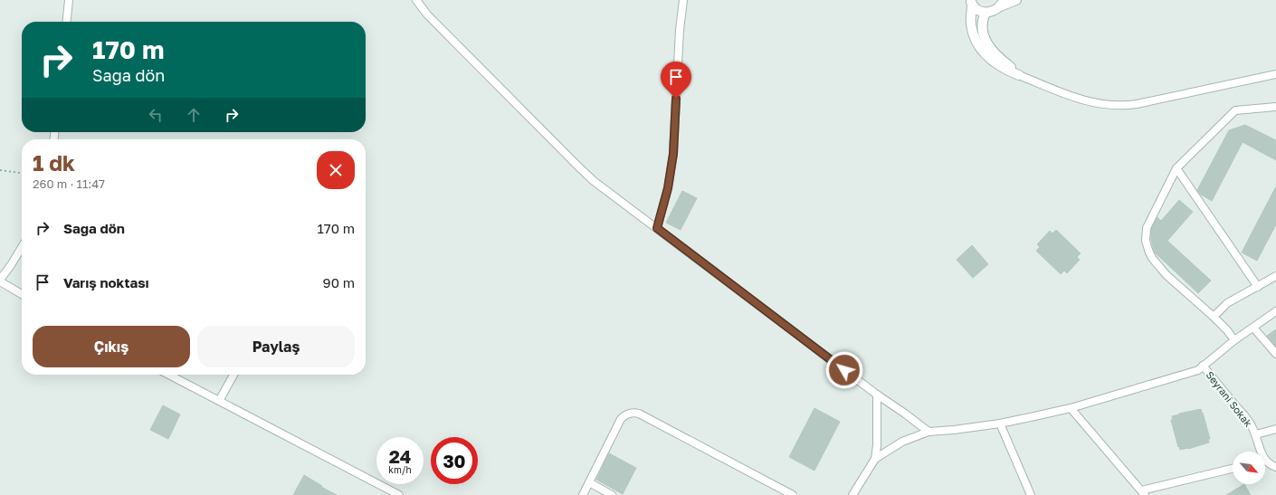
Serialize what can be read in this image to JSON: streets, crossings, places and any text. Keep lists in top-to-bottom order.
{
  "streets": {
    "street": ["Seyrani Sokak"]
  },
  "north": "bottom right",
  "page": {
    "turn": ["170 m", "Sağa dön"],
    "heading": ["1 dk", "260 m · 11:47"],
    "list": [
      {
        "name": "Sağa dön",
        "value": "170 m"
      },
      {
        "name": "Varış noktası",
        "value": "90 m"
      }
    ],
    "buttons": ["Çıkış", "Paylaş"],
    "speed": "24 km/h",
    "limit": "30"
  }
}
